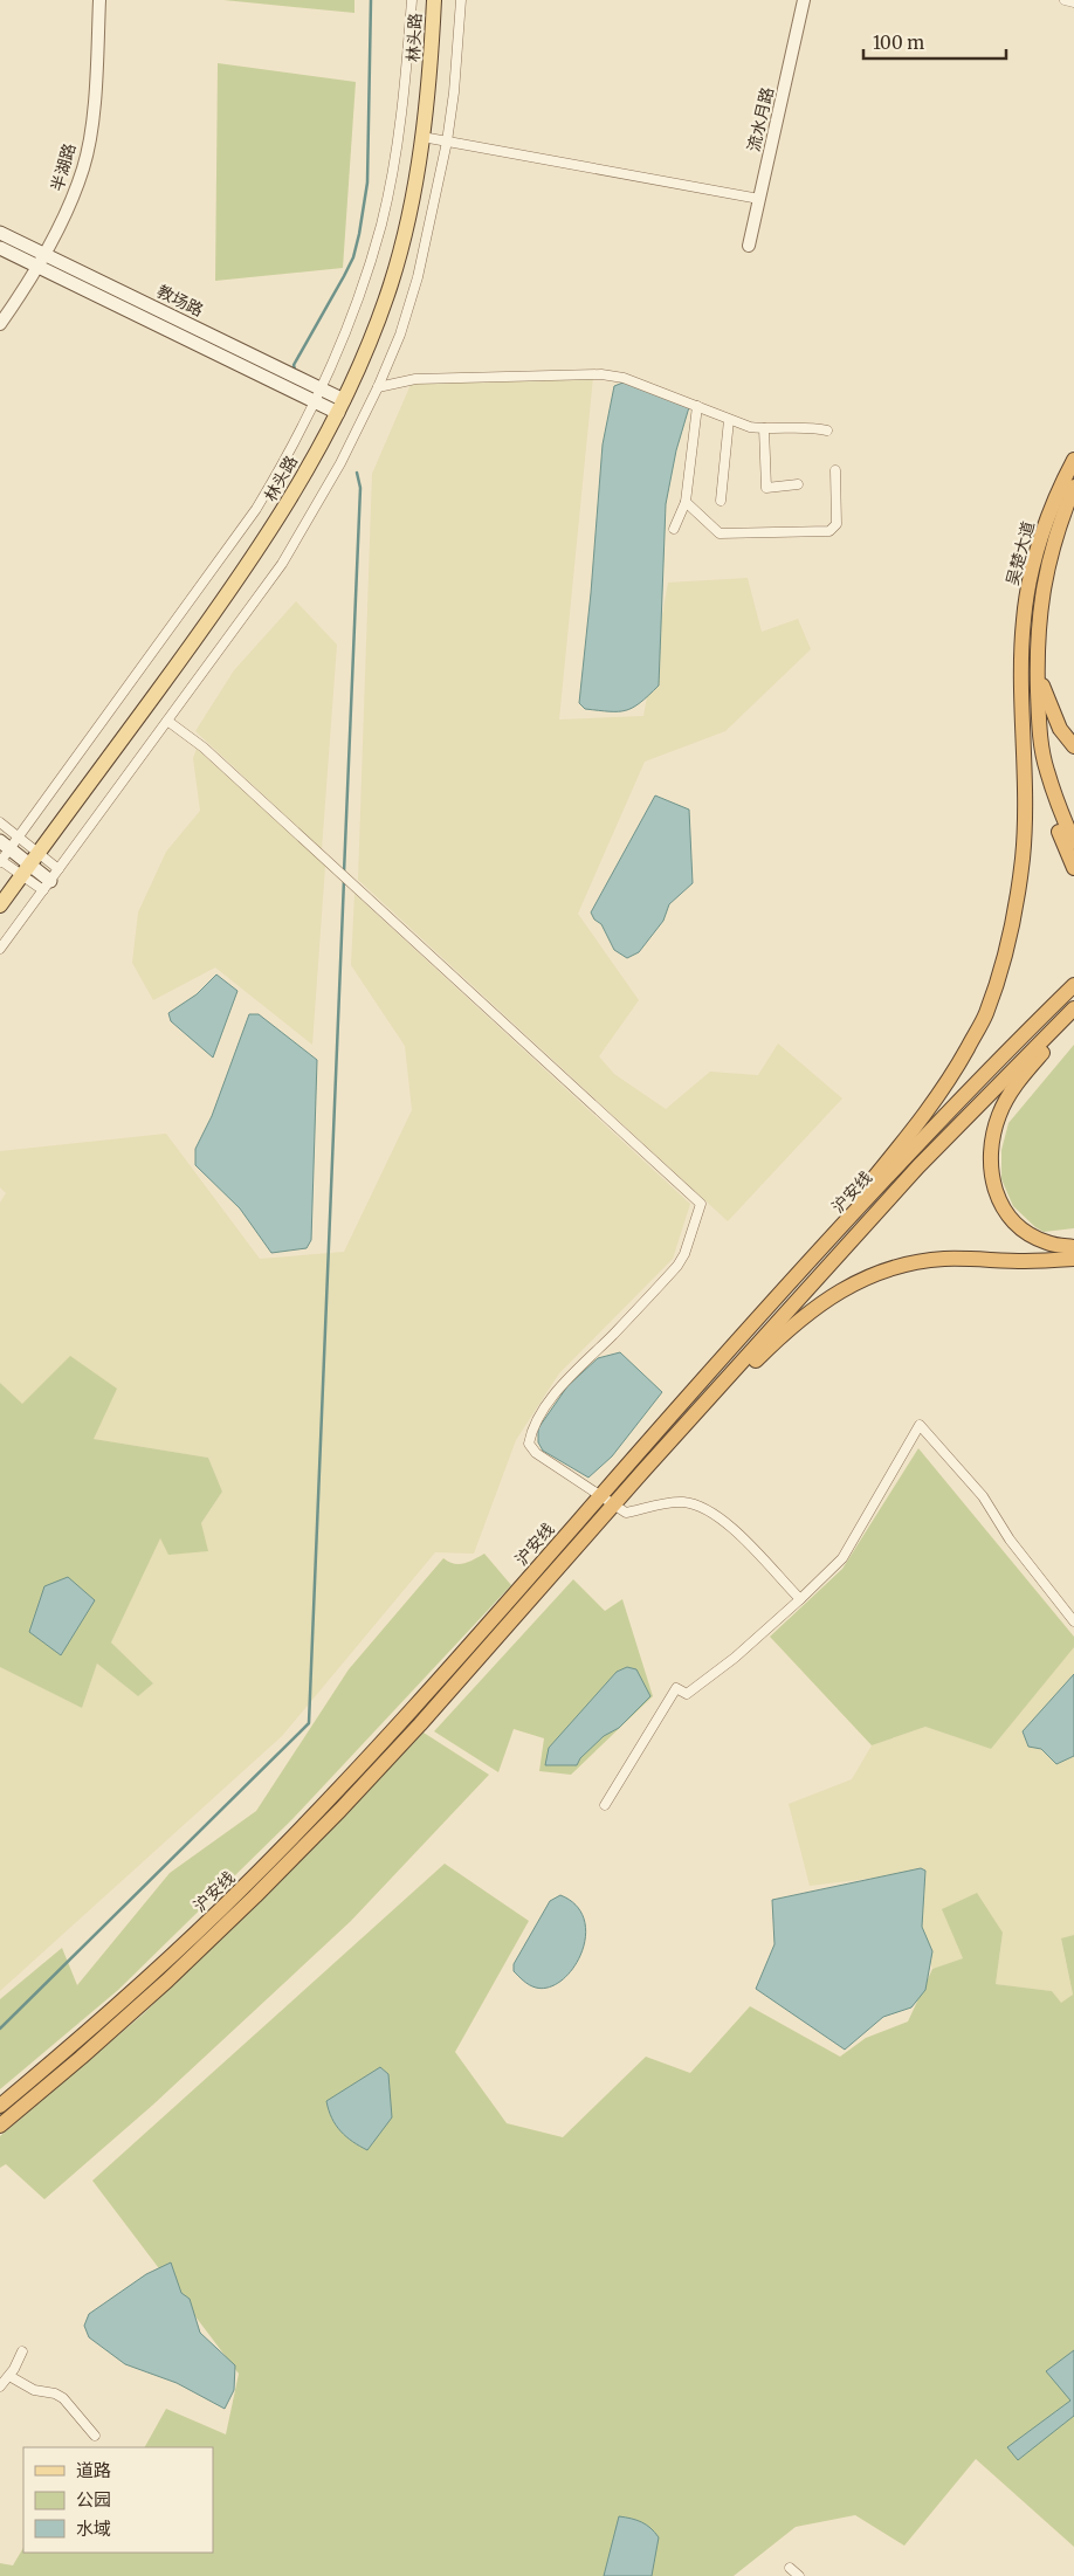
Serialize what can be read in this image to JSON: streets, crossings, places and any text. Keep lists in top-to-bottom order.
{
  "streets": {
    "highway": ["吴楚大道", "沪安线"],
    "main road": ["林头路", "教场路"],
    "street": ["流水月路", "半湖路"]
  },
  "crossings": [
    ["林头路", "教场路"],
    ["半湖路", "教场路"]
  ],
  "legend": ["道路", "公园", "水域"],
  "scale_bar": "100 m"
}
